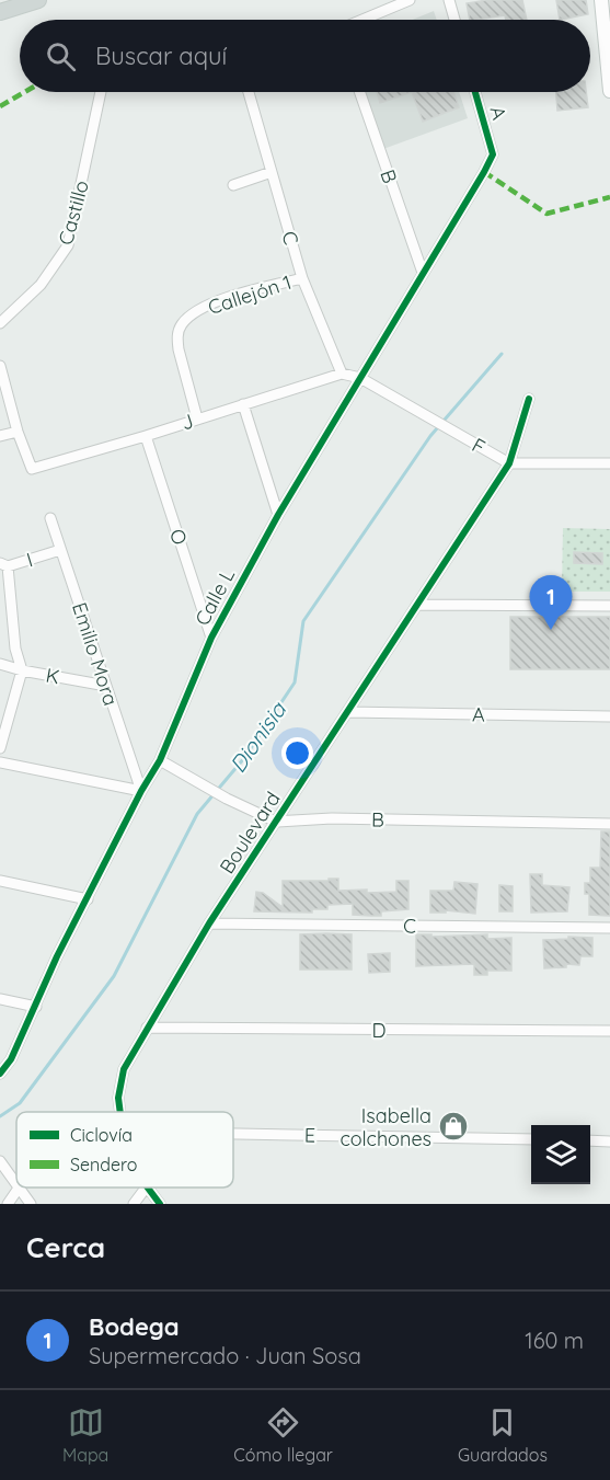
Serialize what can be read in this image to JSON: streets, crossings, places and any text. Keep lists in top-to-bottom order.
{
  "streets": {
    "street": [
      "A",
      "B",
      "Castillo",
      "C",
      "Callejón 1",
      "J",
      "F",
      "O",
      "I",
      "Calle L",
      "Emilio Mora",
      "K",
      "Boulevard",
      "D",
      "E"
    ]
  },
  "crossings": [
    ["A", "Calle L"],
    ["A", "Boulevard"],
    ["B", "Calle L"],
    ["B", "Boulevard"],
    ["C", "Callejón 1"],
    ["C", "J"],
    ["C", "Boulevard"],
    ["Callejón 1", "J"],
    ["J", "O"],
    ["F", "Calle L"],
    ["F", "Boulevard"],
    ["O", "Calle L"],
    ["I", "Emilio Mora"],
    ["Calle L", "Emilio Mora"],
    ["Emilio Mora", "K"],
    ["Boulevard", "D"]
  ],
  "water": ["Dionisia"],
  "places": {
    "shop": ["Isabella colchones"]
  },
  "legend": ["Ciclovía", "Sendero"],
  "page": {
    "search": "Buscar aquí",
    "pins": "1",
    "heading": "Cerca",
    "list": [
      {
        "mark": "1",
        "name": "Bodega",
        "note": "Supermercado · Juan Sosa",
        "value": "160 m"
      }
    ],
    "nav": ["Mapa", "Cómo llegar", "Guardados"]
  }
}
